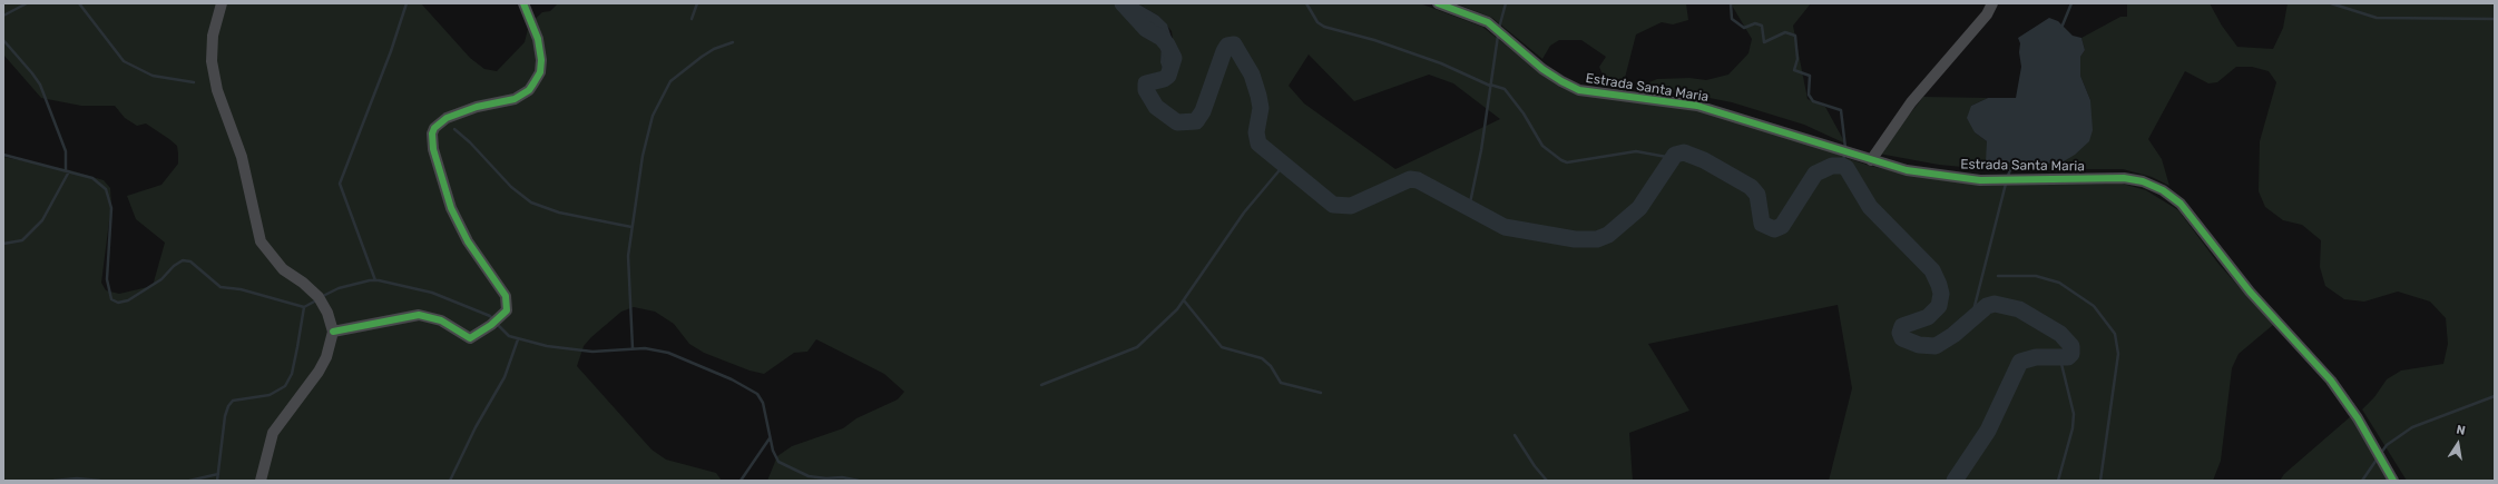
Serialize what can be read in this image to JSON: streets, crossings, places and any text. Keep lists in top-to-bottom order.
{
  "streets": {
    "street": ["Estrada Santa Maria"]
  },
  "north": "top"
}
